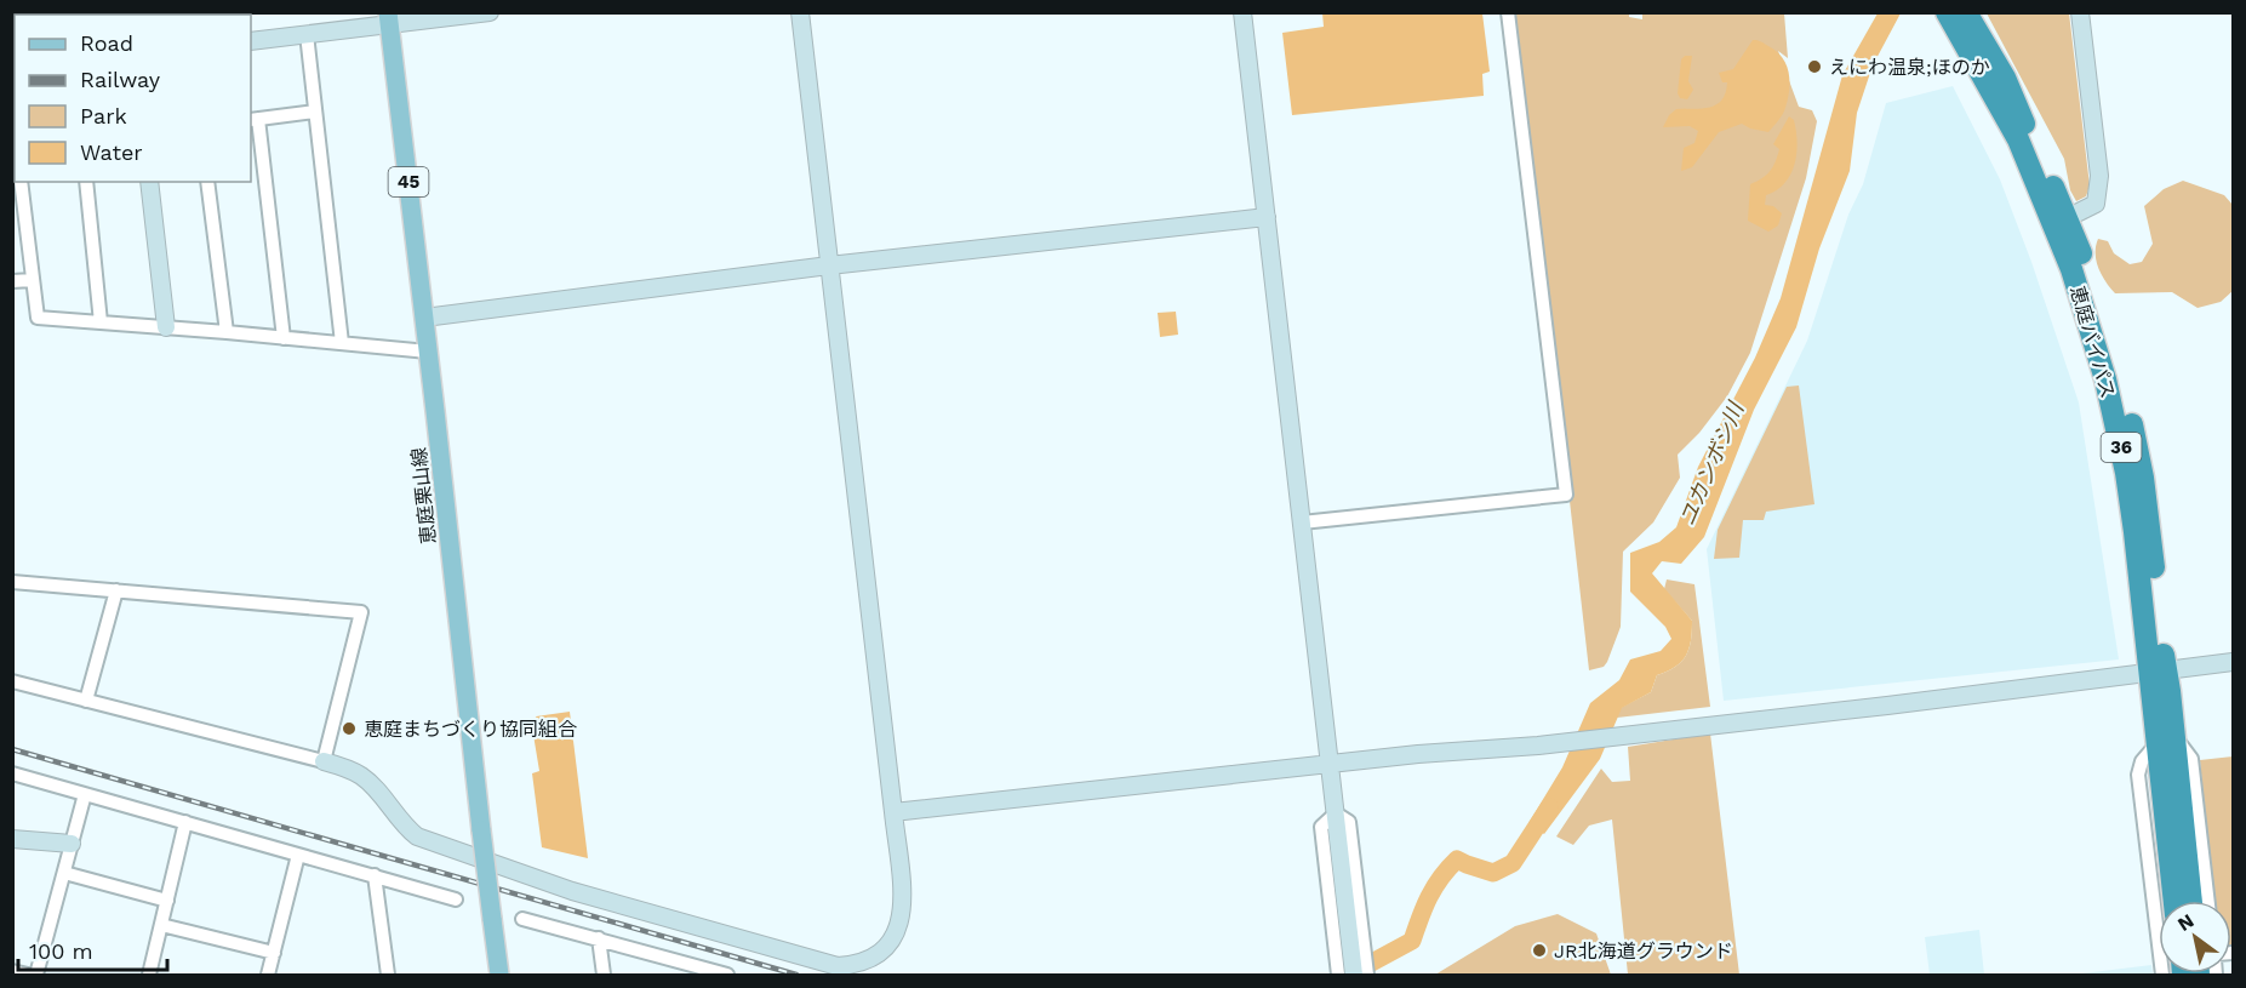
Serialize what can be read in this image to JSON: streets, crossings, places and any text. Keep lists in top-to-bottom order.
{
  "streets": {
    "highway": ["恵庭バイパス", "36"],
    "main road": ["45", "恵庭栗山線"]
  },
  "water": ["ユカンボシ川"],
  "places": ["えにわ温泉;ほのか", "恵庭まちづくり協同組合", "JR北海道グラウンド"],
  "legend": [
    "Road",
    "Railway",
    "Park",
    "Water"
  ],
  "scale_bar": "100 m",
  "north": "top left"
}
